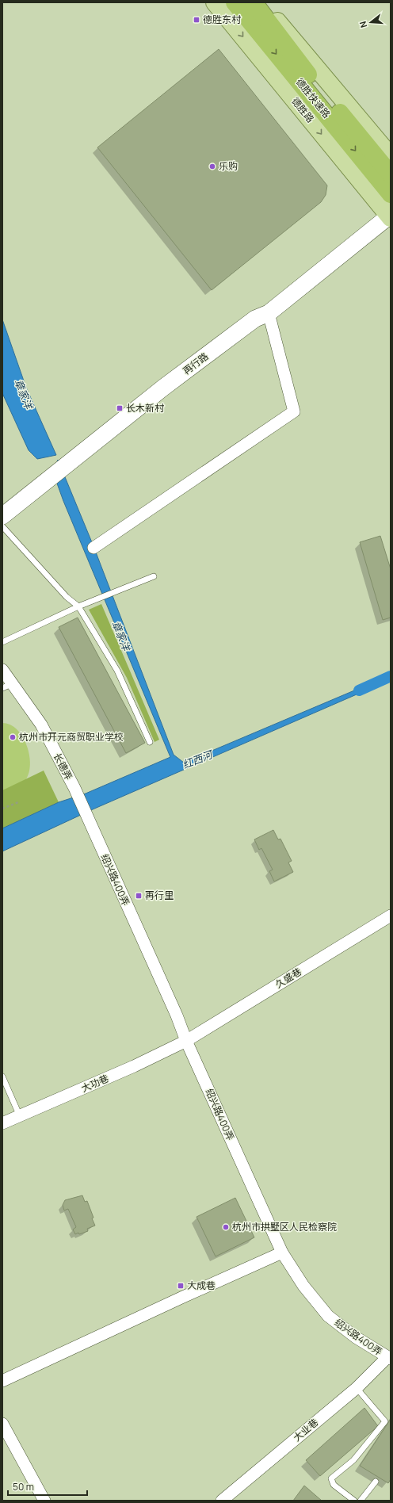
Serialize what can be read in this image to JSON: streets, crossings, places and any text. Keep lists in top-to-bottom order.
{
  "streets": {
    "highway": ["德胜快速路"],
    "main road": ["德胜路"],
    "street": [
      "再行路",
      "长德弄",
      "绍兴路400弄",
      "久盛巷",
      "大功巷",
      "大业巷"
    ]
  },
  "crossings": [
    ["德胜路", "再行路"],
    ["长德弄", "绍兴路400弄"],
    ["绍兴路400弄", "久盛巷"],
    ["绍兴路400弄", "大功巷"],
    ["绍兴路400弄", "大业巷"],
    ["久盛巷", "大功巷"]
  ],
  "water": ["章家洋", "红西河"],
  "places": {
    "transit": [
      "德胜东村",
      "长木新村",
      "再行里",
      "大成巷"
    ],
    "other": ["乐购", "杭州市开元商贸职业学校", "杭州市拱墅区人民检察院"]
  },
  "scale_bar": "50 m",
  "north": "left"
}
